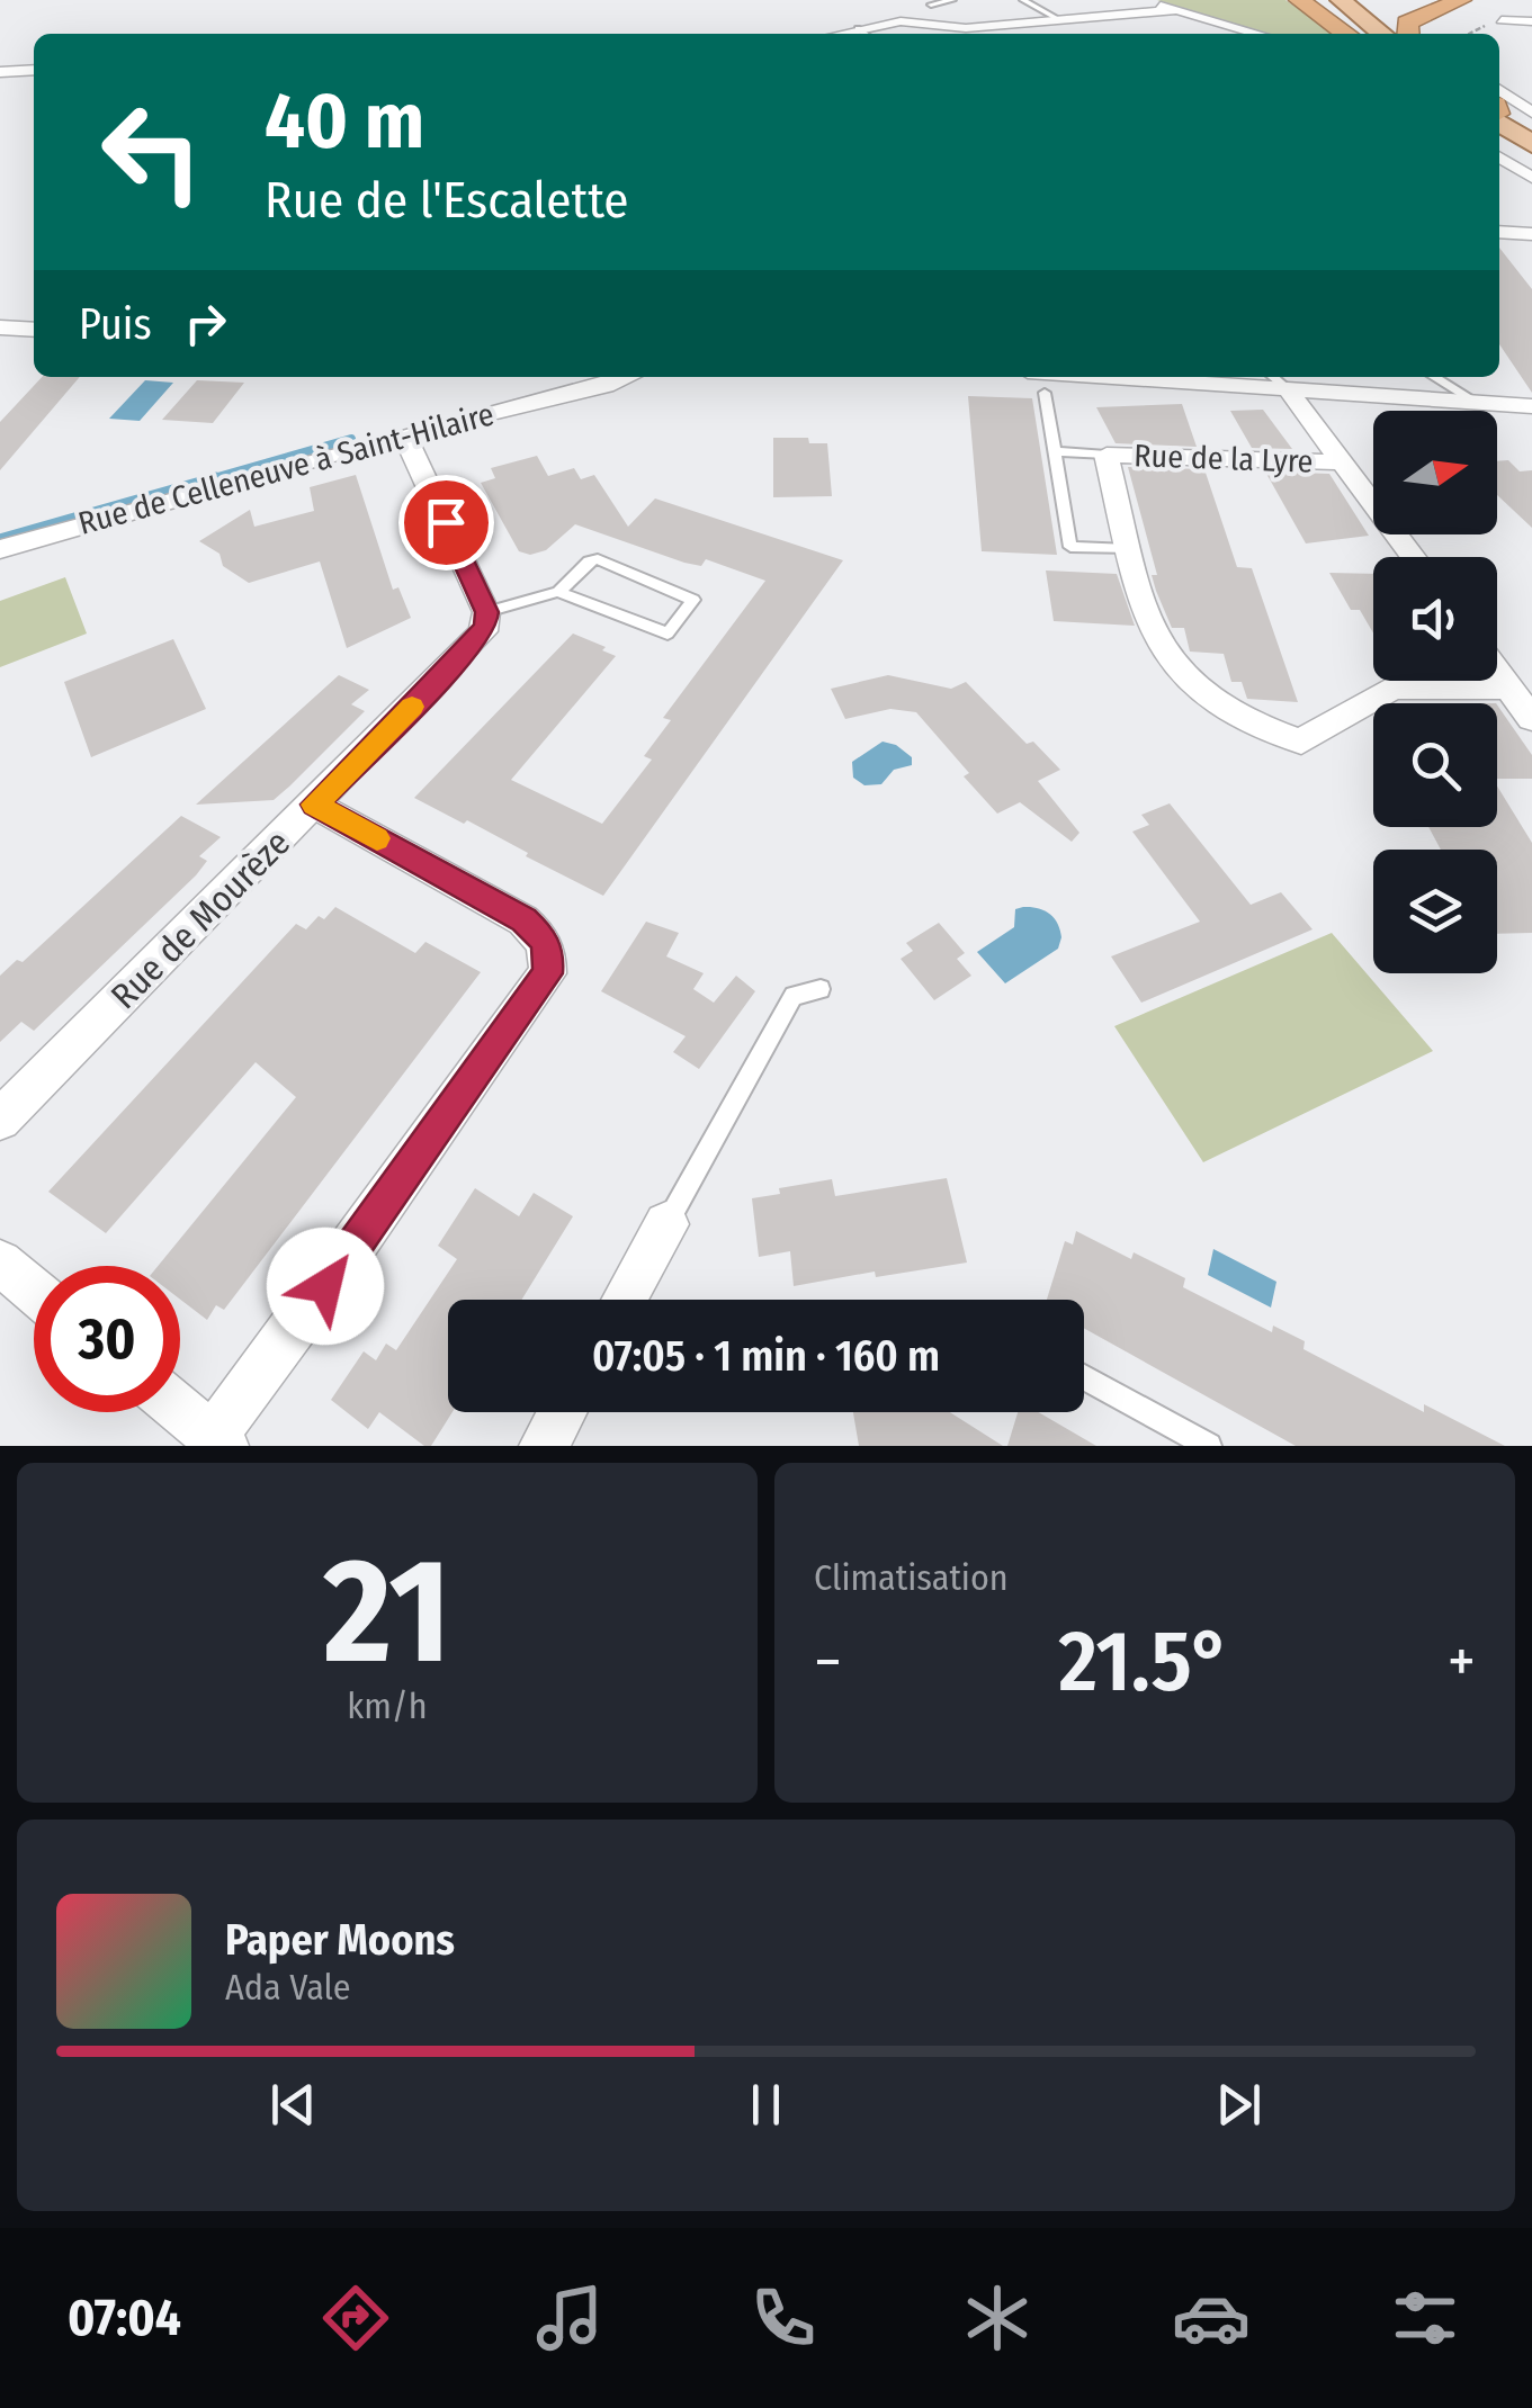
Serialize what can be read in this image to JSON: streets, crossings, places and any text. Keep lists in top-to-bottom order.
{
  "streets": {
    "street": ["Rue de la Lyre", "Rue de Celleneuve à Saint-Hilaire", "Rue de Mourèze"]
  },
  "north": "right",
  "page": {
    "turn": ["40 m", "Rue de l'Escalette"],
    "then": "Puis",
    "limit": "30",
    "trip": "07:05 · 1 min · 160 m",
    "tile": [
      ["21", "km/h"],
      "Climatisation"
    ],
    "heat": ["−", "21.5°", "+"],
    "song": ["Paper Moons", "Ada Vale"],
    "tabs": "07:04"
  }
}
